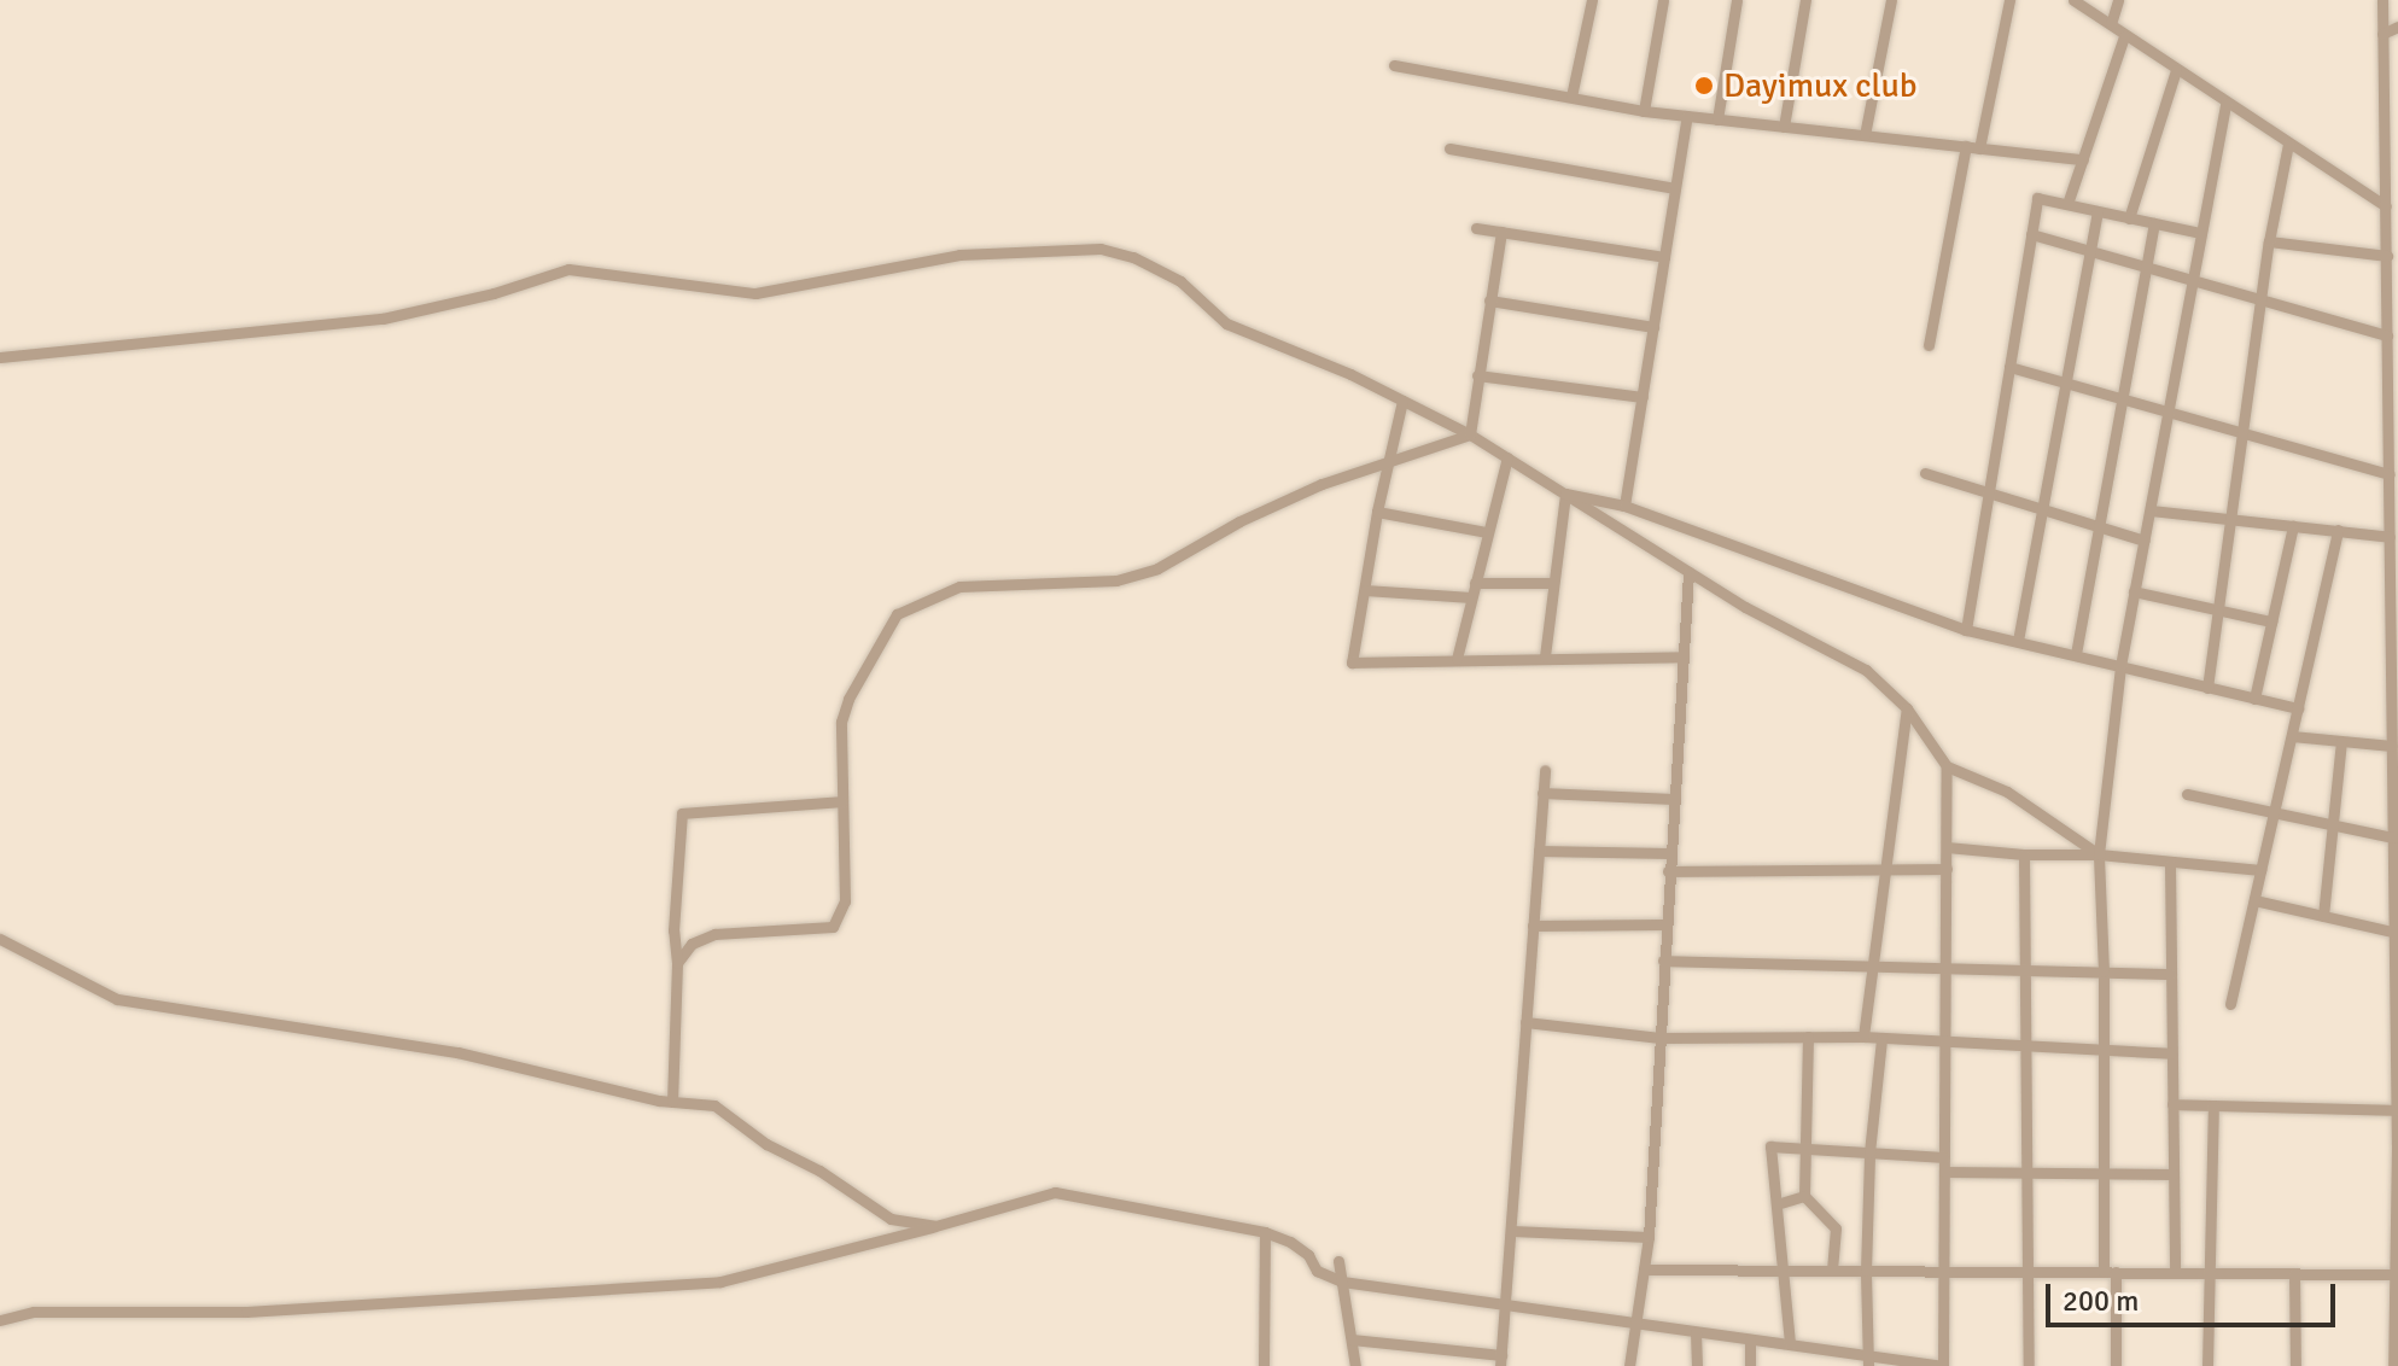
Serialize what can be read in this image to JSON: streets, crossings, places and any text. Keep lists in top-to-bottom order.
{
  "places": ["Dayimux club"],
  "scale_bar": "200 m"
}
